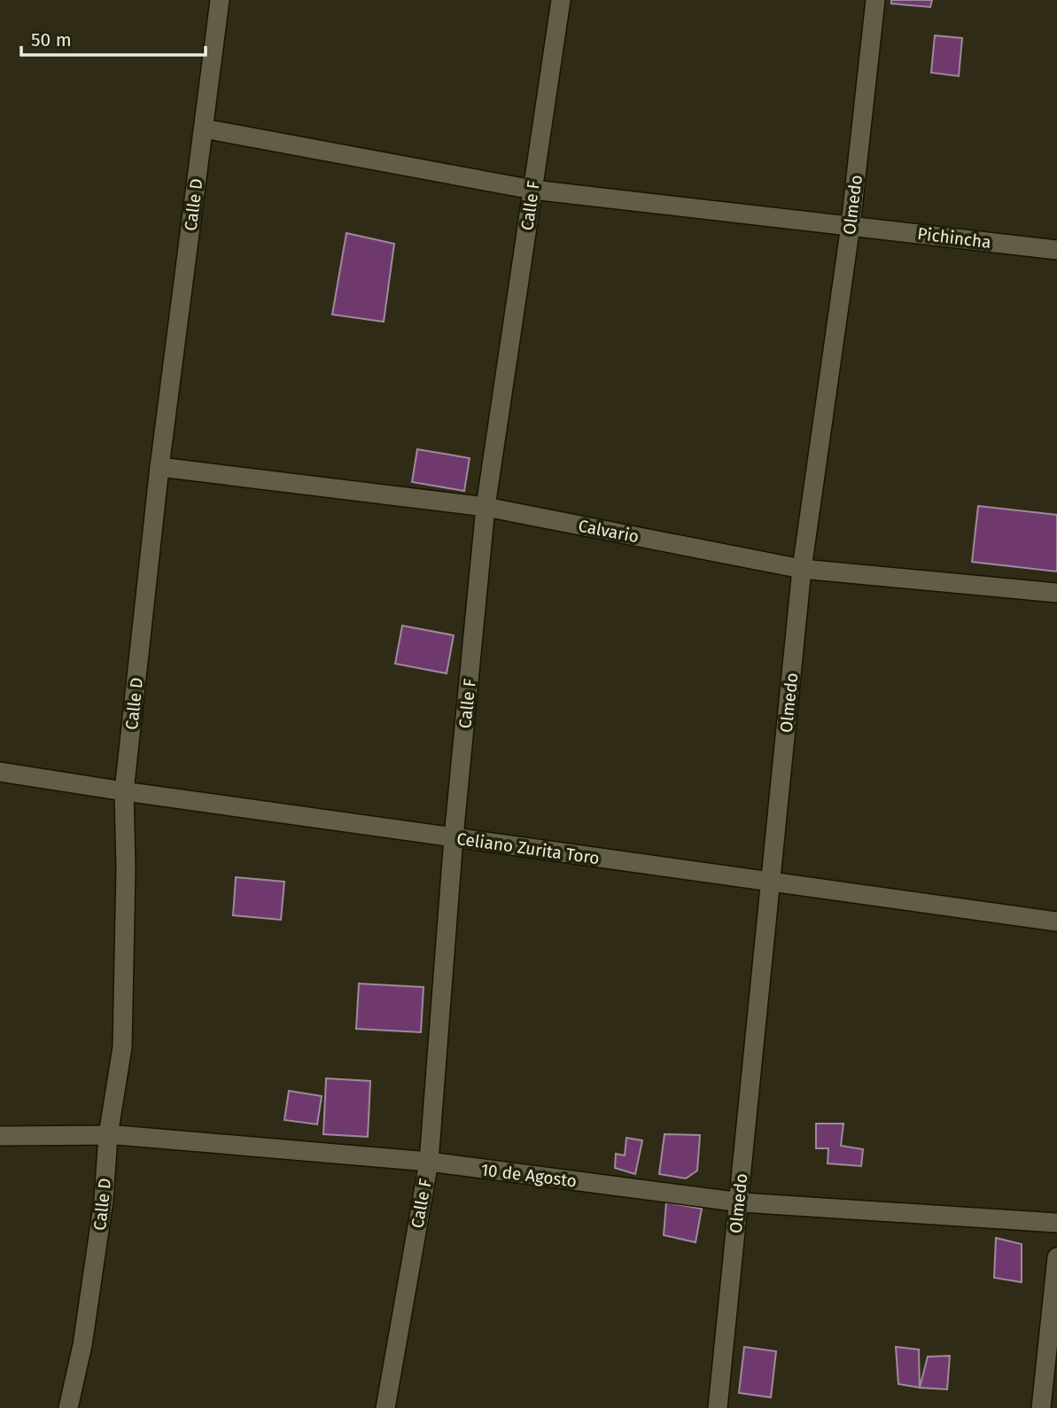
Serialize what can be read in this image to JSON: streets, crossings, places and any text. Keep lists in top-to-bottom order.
{
  "streets": {
    "street": [
      "Calle D",
      "Olmedo",
      "Calle F",
      "Pichincha",
      "Calvario",
      "Celiano Zurita Toro",
      "10 de Agosto"
    ]
  },
  "crossings": [
    ["Calle D", "Pichincha"],
    ["Calle D", "Calvario"],
    ["Calle D", "Celiano Zurita Toro"],
    ["Calle D", "10 de Agosto"],
    ["Olmedo", "Pichincha"],
    ["Olmedo", "Calvario"],
    ["Olmedo", "Celiano Zurita Toro"],
    ["Olmedo", "10 de Agosto"],
    ["Calle F", "Pichincha"],
    ["Calle F", "Calvario"],
    ["Calle F", "Celiano Zurita Toro"],
    ["Calle F", "10 de Agosto"]
  ],
  "scale_bar": "50 m"
}
